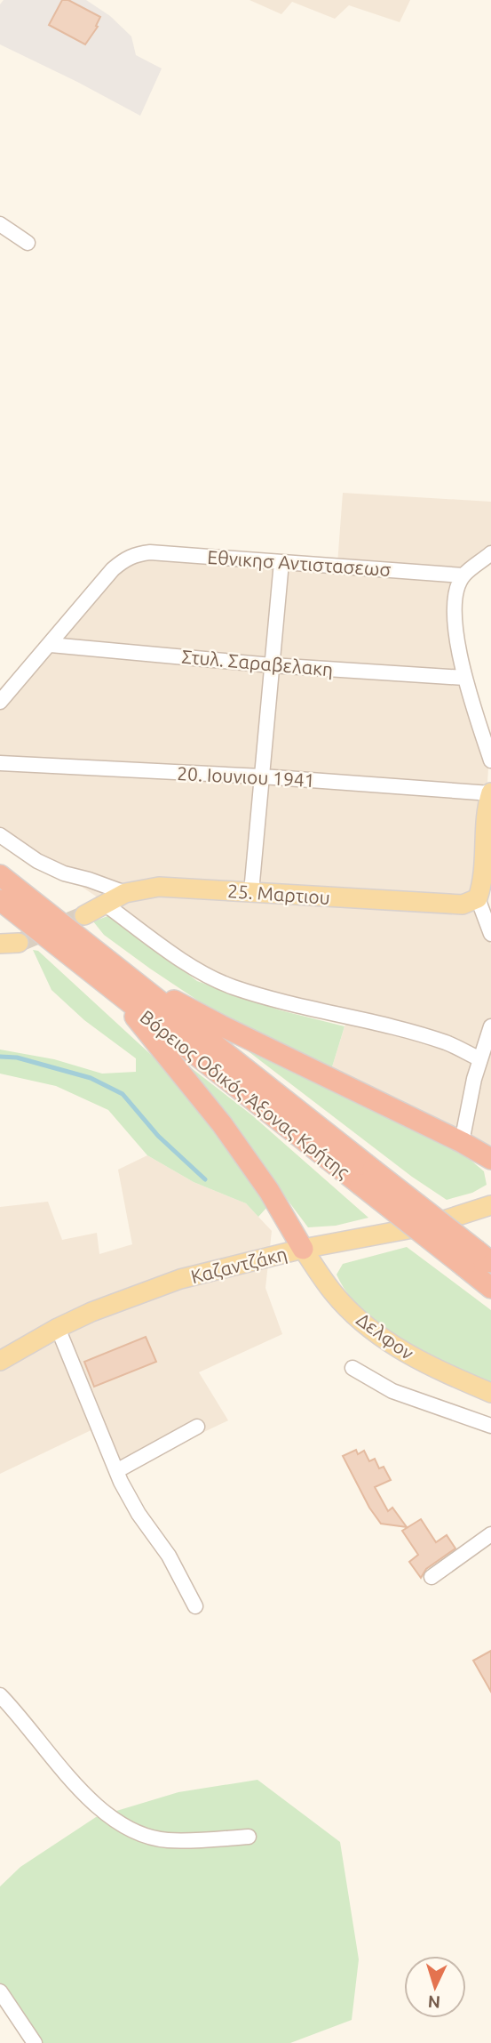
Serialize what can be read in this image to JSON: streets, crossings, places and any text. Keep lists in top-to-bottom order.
{
  "streets": {
    "highway": ["Βόρειος Οδικός Άξονας Κρήτης"],
    "main road": ["25. Μαρτιου", "Καζαντζάκη", "Δελφον"],
    "street": ["Εθνικησ Αντιστασεωσ", "Στυλ. Σαραβελακη", "20. Ιουνιου 1941"]
  },
  "crossings": [
    ["Εθνικησ Αντιστασεωσ", "Στυλ. Σαραβελακη"],
    ["Καζαντζάκη", "Δελφον"]
  ],
  "north": "bottom"
}
